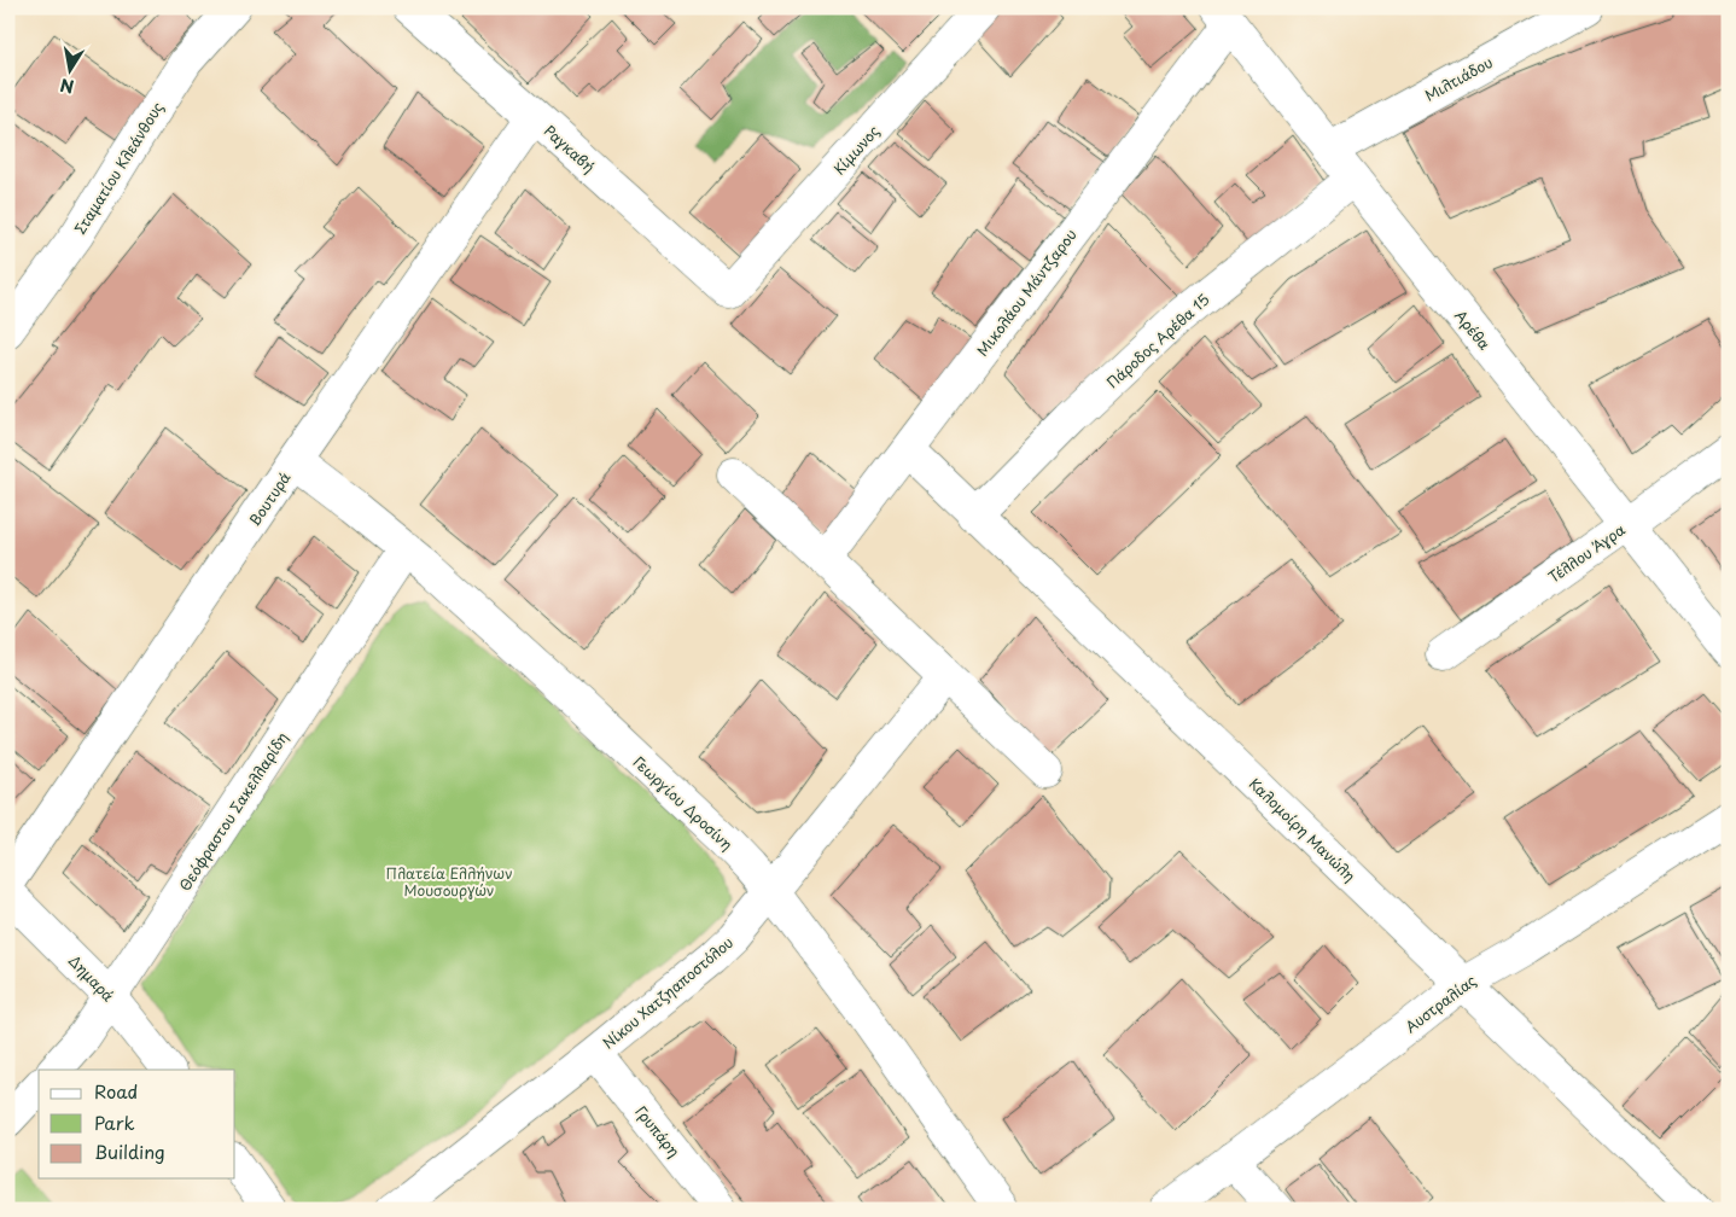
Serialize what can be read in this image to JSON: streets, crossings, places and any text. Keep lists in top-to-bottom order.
{
  "streets": {
    "street": [
      "Μιλτιάδου",
      "Ραγκαβή",
      "Κίμωνος",
      "Σταματίου Κλεάνθους",
      "Μικολάου Μάντζαρου",
      "Αρέθα",
      "Πάροδος Αρέθα 15",
      "Βουτυρά",
      "Τέλλου Άγρα",
      "Γεωργίου Δροσίνη",
      "Θεόφραστου Σακελλαρίδη",
      "Καλομοίρη Μανώλη",
      "Δημαρά",
      "Νίκου Χατζηαποστόλου",
      "Αυστραλίας",
      "Γρυπάρη"
    ]
  },
  "crossings": [
    ["Μιλτιάδου", "Αρέθα"],
    ["Ραγκαβή", "Κίμωνος"],
    ["Ραγκαβή", "Βουτυρά"],
    ["Μικολάου Μάντζαρου", "Αρέθα"],
    ["Μικολάου Μάντζαρου", "Καλομοίρη Μανώλη"],
    ["Αρέθα", "Πάροδος Αρέθα 15"],
    ["Αρέθα", "Τέλλου Άγρα"],
    ["Πάροδος Αρέθα 15", "Καλομοίρη Μανώλη"],
    ["Βουτυρά", "Γεωργίου Δροσίνη"],
    ["Γεωργίου Δροσίνη", "Θεόφραστου Σακελλαρίδη"],
    ["Γεωργίου Δροσίνη", "Νίκου Χατζηαποστόλου"],
    ["Θεόφραστου Σακελλαρίδη", "Δημαρά"],
    ["Καλομοίρη Μανώλη", "Αυστραλίας"],
    ["Νίκου Χατζηαποστόλου", "Γρυπάρη"]
  ],
  "parks": ["Πλατεία Ελλήνων Μουσουργών"],
  "legend": ["Road", "Park", "Building"],
  "north": "bottom"
}
